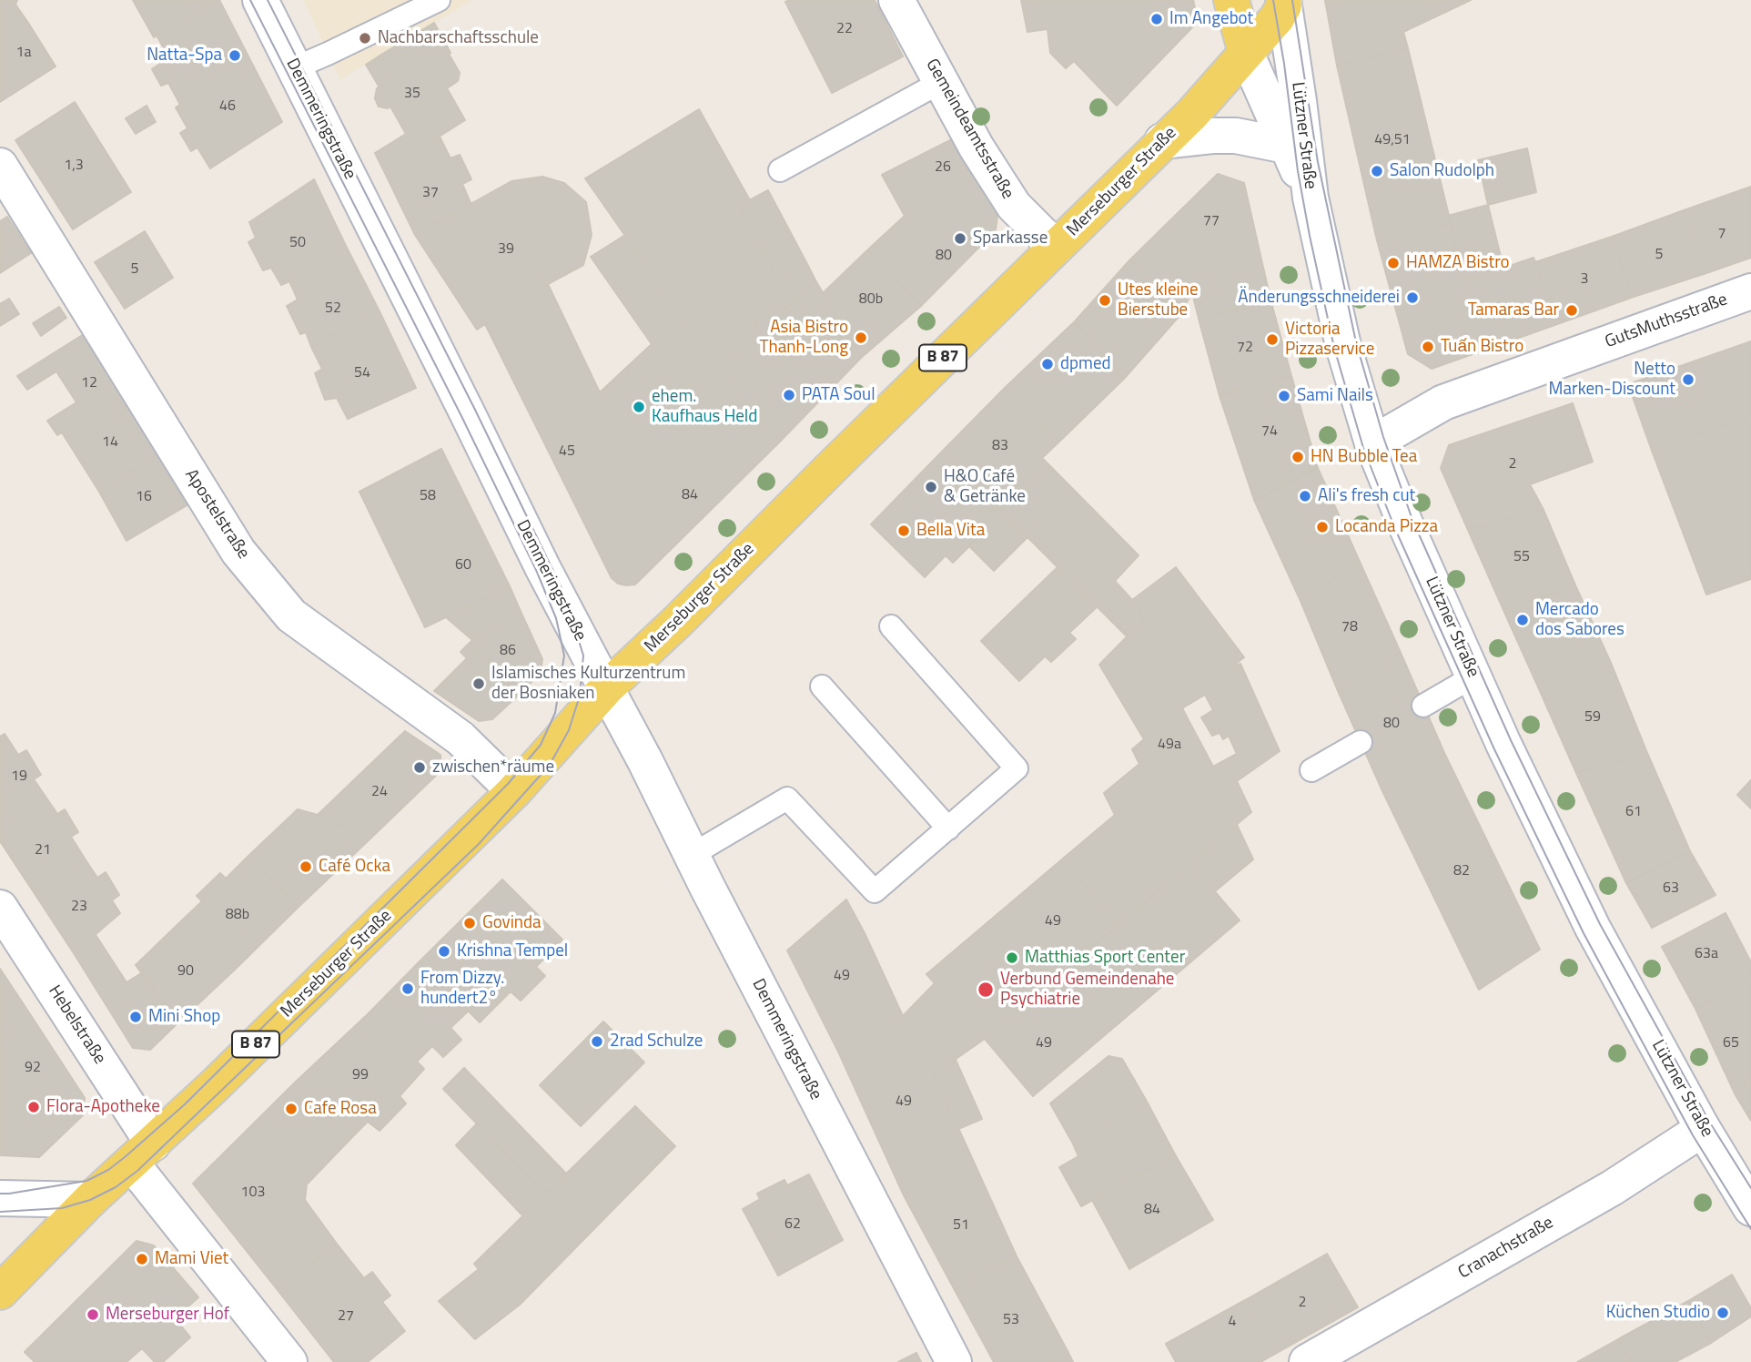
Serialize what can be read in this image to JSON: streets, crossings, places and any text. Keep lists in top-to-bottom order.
{
  "streets": {
    "main road": ["Lützner Straße", "Merseburger Straße", "B 87"],
    "street": [
      "Demmeringstraße",
      "Gemeindeamtsstraße",
      "GutsMuthsstraße",
      "Apostelstraße",
      "Hebelstraße",
      "Cranachstraße"
    ]
  },
  "crossings": [
    ["Demmeringstraße", "Merseburger Straße"],
    ["Gemeindeamtsstraße", "Merseburger Straße"],
    ["Lützner Straße", "Merseburger Straße"],
    ["Lützner Straße", "GutsMuthsstraße"],
    ["Lützner Straße", "Cranachstraße"],
    ["Merseburger Straße", "Apostelstraße"],
    ["Merseburger Straße", "Hebelstraße"]
  ],
  "places": [
    "Im Angebot",
    "Nachbarschaftsschule",
    "Natta-Spa",
    "Salon Rudolph",
    "Sparkasse",
    "HAMZA Bistro",
    "Änderungsschneiderei",
    "Utes kleine Bierstube",
    "Tamaras Bar",
    "Asia Bistro Thanh-Long",
    "Victoria Pizzaservice",
    "Tuấn Bistro",
    "dpmed",
    "Netto Marken-Discount",
    "PATA Soul",
    "Sami Nails",
    "ehem. Kaufhaus Held",
    "HN Bubble Tea",
    "H&O Café & Getränke",
    "Ali's fresh cut",
    "Locanda Pizza",
    "Bella Vita",
    "Mercado dos Sabores",
    "Islamisches Kulturzentrum der Bosniaken",
    "zwischen*räume",
    "Café Ocka",
    "Govinda",
    "Krishna Tempel",
    "Matthias Sport Center",
    "From Dizzy. hundert2°",
    "Verbund Gemeindenahe Psychiatrie",
    "Mini Shop",
    "2rad Schulze",
    "Flora-Apotheke",
    "Cafe Rosa",
    "Mami Viet",
    "Küchen Studio",
    "Merseburger Hof"
  ],
  "house_numbers": [
    "22",
    "1a",
    "35",
    "46",
    "49,51",
    "1,3",
    "26",
    "37",
    "77",
    "7",
    "50",
    "39",
    "5",
    "80",
    "5",
    "3",
    "80b",
    "52",
    "72",
    "54",
    "12",
    "74",
    "14",
    "83",
    "45",
    "2",
    "84",
    "58",
    "16",
    "55",
    "60",
    "78",
    "86",
    "59",
    "80",
    "49a",
    "19",
    "24",
    "61",
    "21",
    "82",
    "63",
    "23",
    "88b",
    "49",
    "63a",
    "90",
    "49",
    "49",
    "65",
    "92",
    "99",
    "49",
    "103",
    "84",
    "62",
    "51",
    "2",
    "27",
    "53",
    "4"
  ]
}
